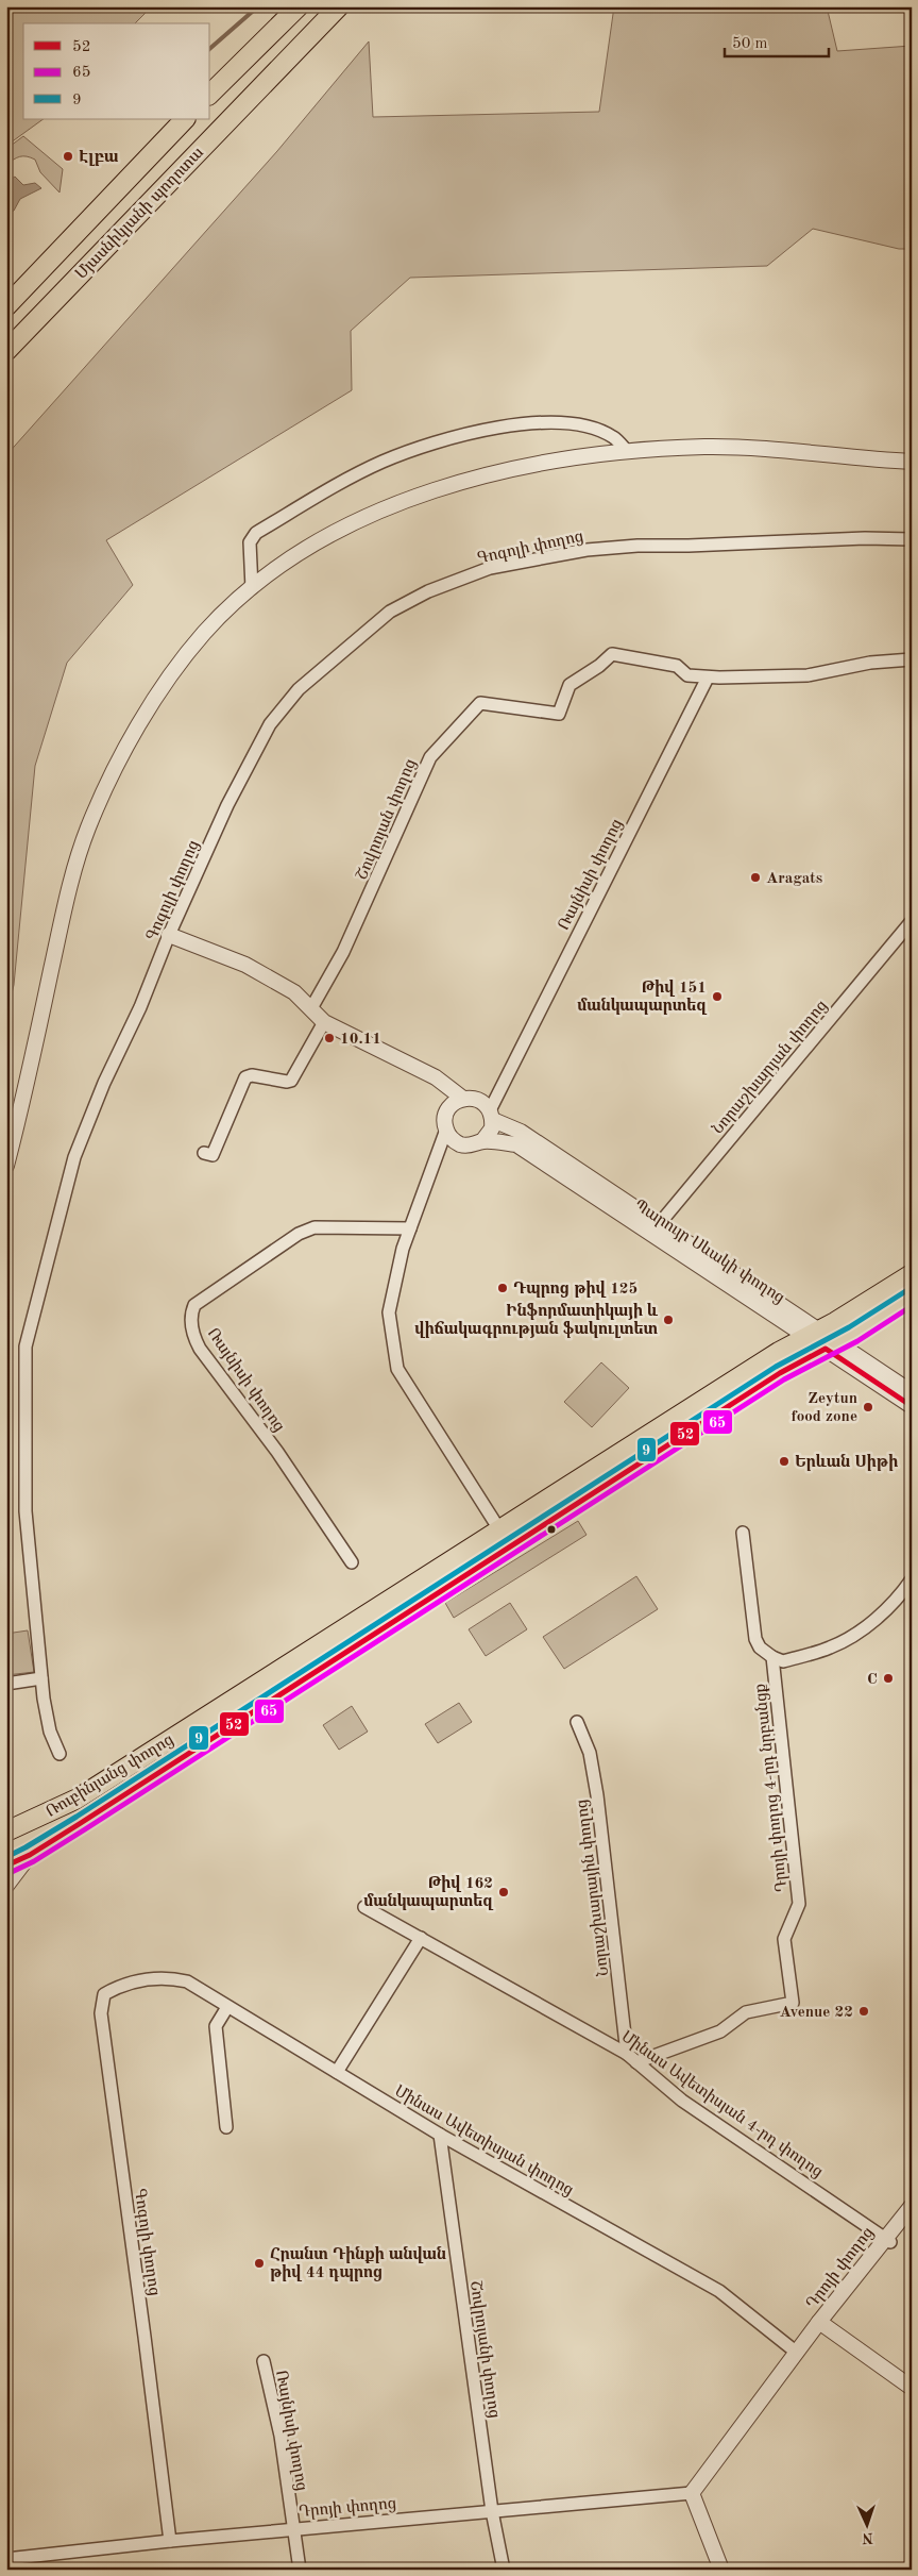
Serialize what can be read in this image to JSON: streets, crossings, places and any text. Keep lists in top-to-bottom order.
{
  "streets": {
    "main road": ["Մյասնիկյանի պողոտա", "Ռուբինյանց փողոց"],
    "street": [
      "Գոգոլի փողոց",
      "Շովրոյան փողոց",
      "Ռայնիսի փողոց",
      "Նորաշխարյան փողոց",
      "Պարույր Սևակի փողոց",
      "Դրոյի փողոց 4-րդ նրբանցք",
      "Նորաշխարային փողոց",
      "Մինաս Ավետիսյան 4-րդ փողոց",
      "Մինաս Ավետիսյան փողոց",
      "Դրոյի փողոց",
      "Շովրոյանի փողոց"
    ]
  },
  "crossings": [
    ["Գոգոլի փողոց", "Մինաս Ավետիսյան փողոց"],
    ["Գոգոլի փողոց", "Դրոյի փողոց"],
    ["Շովրոյան փողոց", "Ռայնիսի փողոց"],
    ["Ռայնիսի փողոց", "Պարույր Սևակի փողոց"],
    ["Ռայնիսի փողոց", "Դրոյի փողոց"],
    ["Նորաշխարյան փողոց", "Պարույր Սևակի փողոց"],
    ["Պարույր Սևակի փողոց", "Ռուբինյանց փողոց"],
    ["Դրոյի փողոց 4-րդ նրբանցք", "Մինաս Ավետիսյան 4-րդ փողոց"],
    ["Նորաշխարային փողոց", "Մինաս Ավետիսյան 4-րդ փողոց"],
    ["Մինաս Ավետիսյան 4-րդ փողոց", "Դրոյի փողոց"],
    ["Մինաս Ավետիսյան փողոց", "Դրոյի փողոց"],
    ["Մինաս Ավետիսյան փողոց", "Շովրոյանի փողոց"],
    ["Դրոյի փողոց", "Շովրոյանի փողոց"]
  ],
  "places": [
    "Էլբա",
    "Aragats",
    "Թիվ 151 մանկապարտեզ",
    "10.11",
    "Դպրոց թիվ 125",
    "Ինֆորմատիկայի և վիճակագրության ֆակուլտետ",
    "Zeytun food zone",
    "Երևան Սիթի",
    "C",
    "Թիվ 162 մանկապարտեզ",
    "Avenue 22",
    "Հրանտ Դինքի անվան թիվ 44 դպրոց"
  ],
  "lines": ["transit line 9", "transit line 65", "transit line 52"],
  "legend": ["52", "65", "9"],
  "scale_bar": "50 m",
  "north": "bottom"
}
